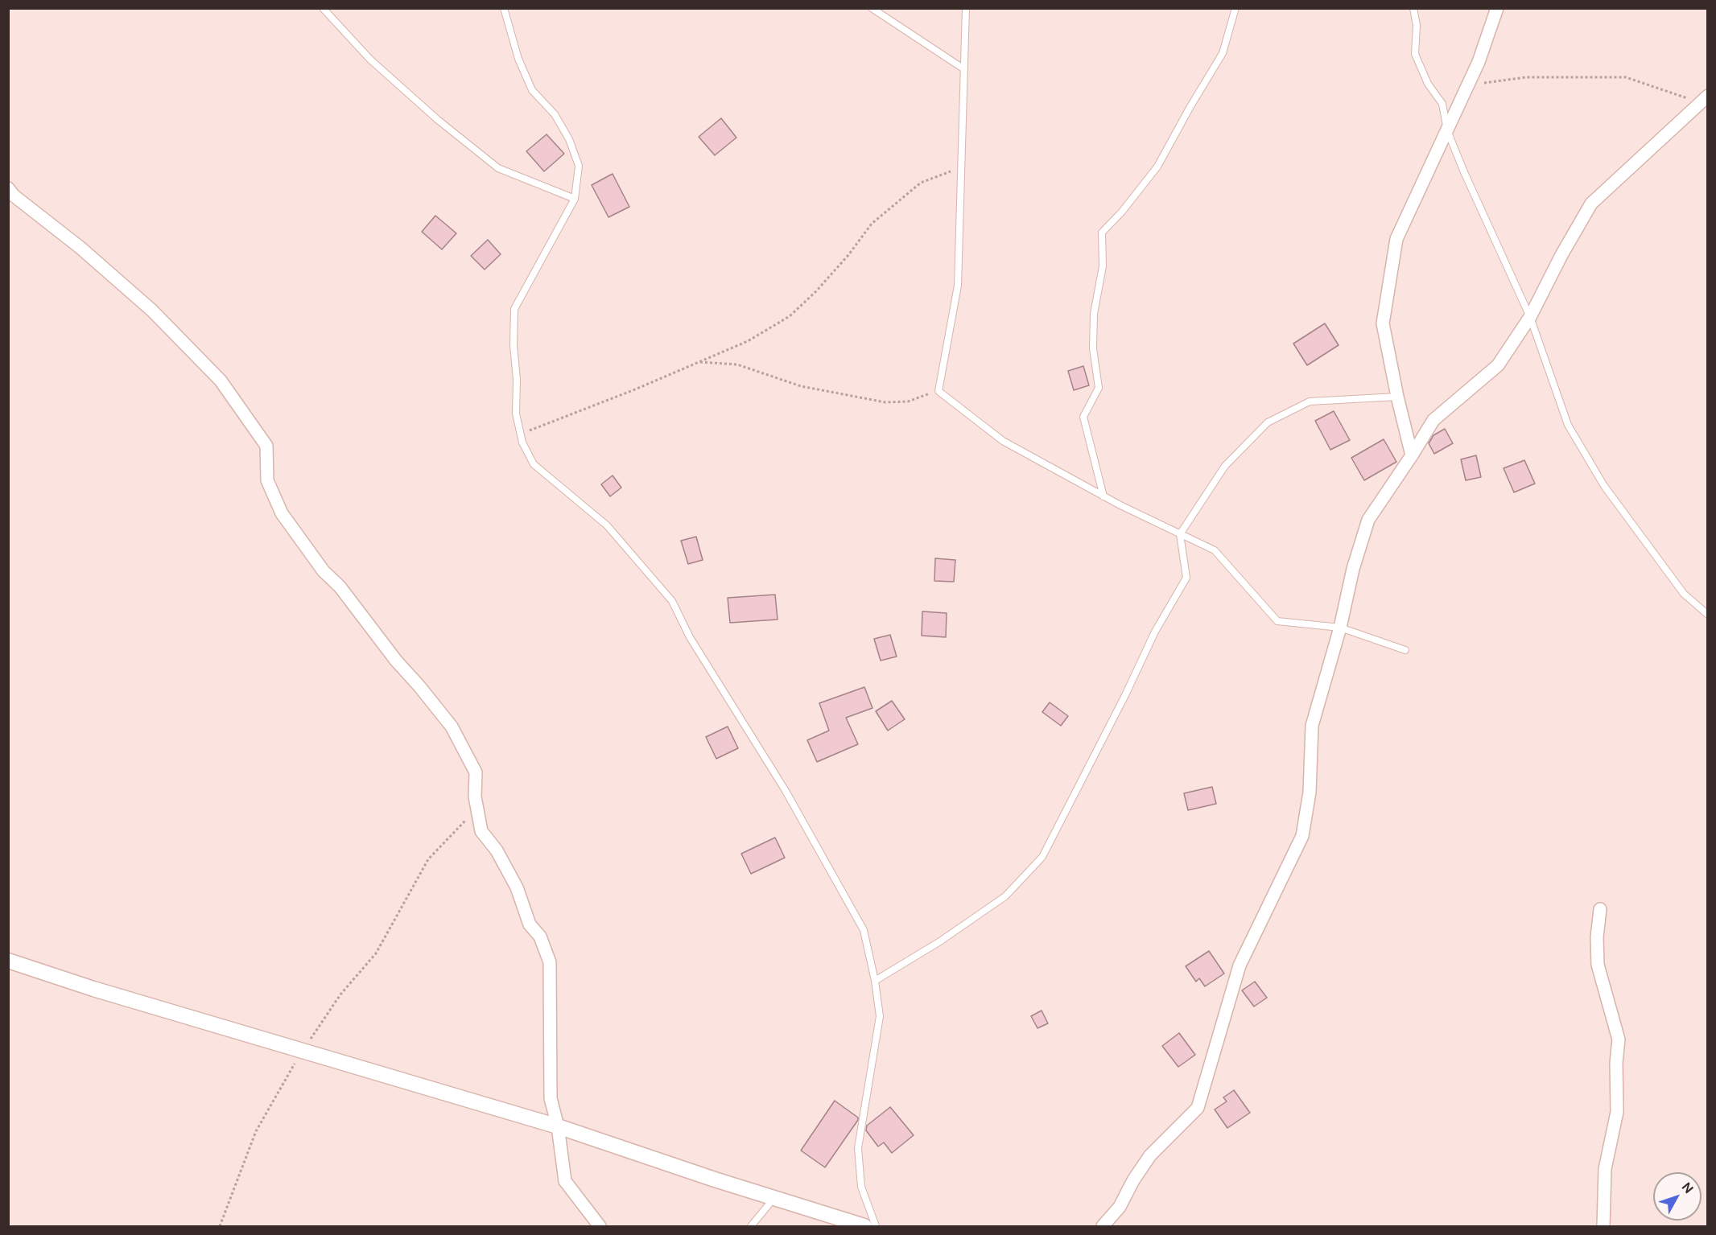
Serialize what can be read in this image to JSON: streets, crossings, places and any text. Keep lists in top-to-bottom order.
{
  "north": "top right"
}
